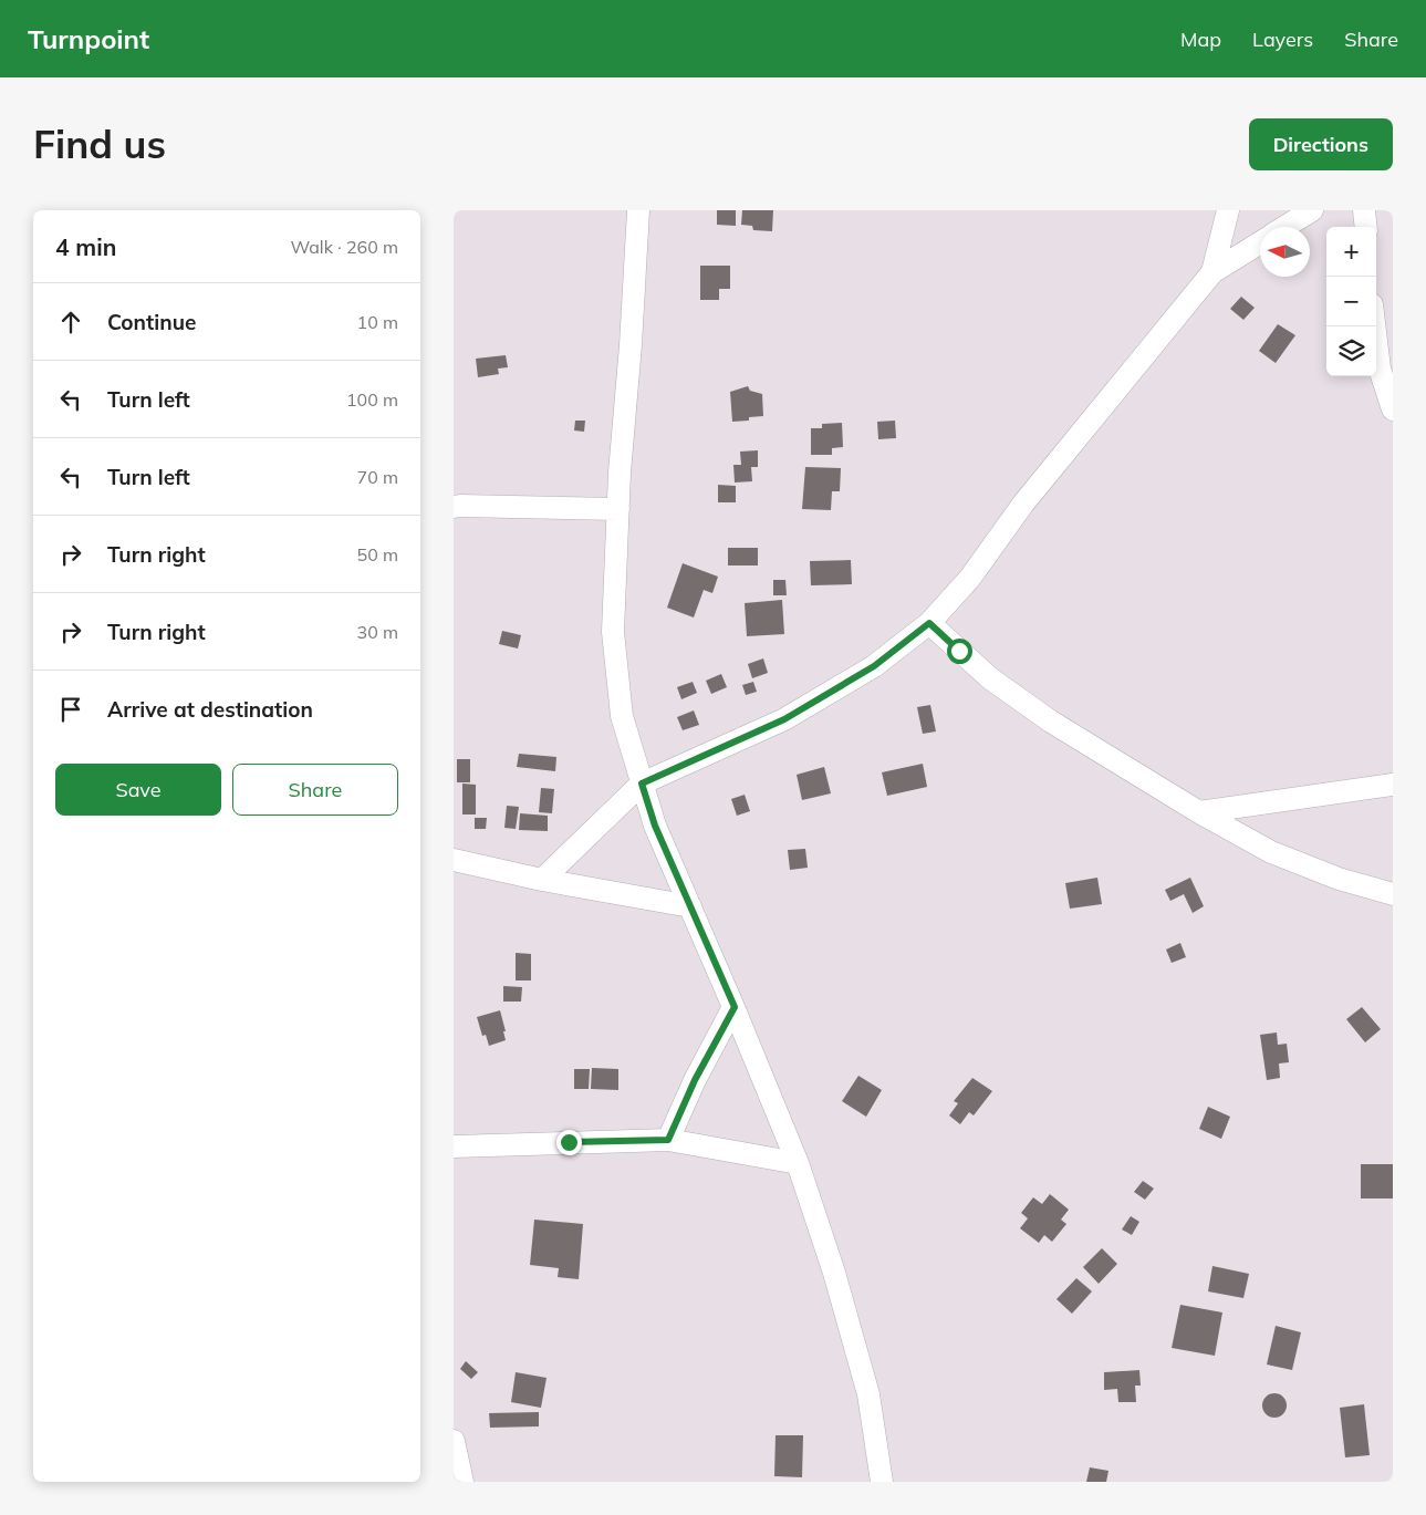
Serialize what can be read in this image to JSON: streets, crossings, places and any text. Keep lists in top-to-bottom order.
{
  "north": "left",
  "page": {
    "header": "Turnpoint",
    "nav": ["Map", "Layers", "Share"],
    "buttons": [
      "Directions",
      ["Save", "Share"]
    ],
    "title": "Find us",
    "heading": ["4 min", "Walk · 260 m"],
    "map_buttons": ["+", "−"],
    "list": [
      ["Continue", "10 m"],
      ["Turn left", "100 m"],
      ["Turn left", "70 m"],
      ["Turn right", "50 m"],
      ["Turn right", "30 m"],
      "Arrive at destination"
    ]
  }
}
